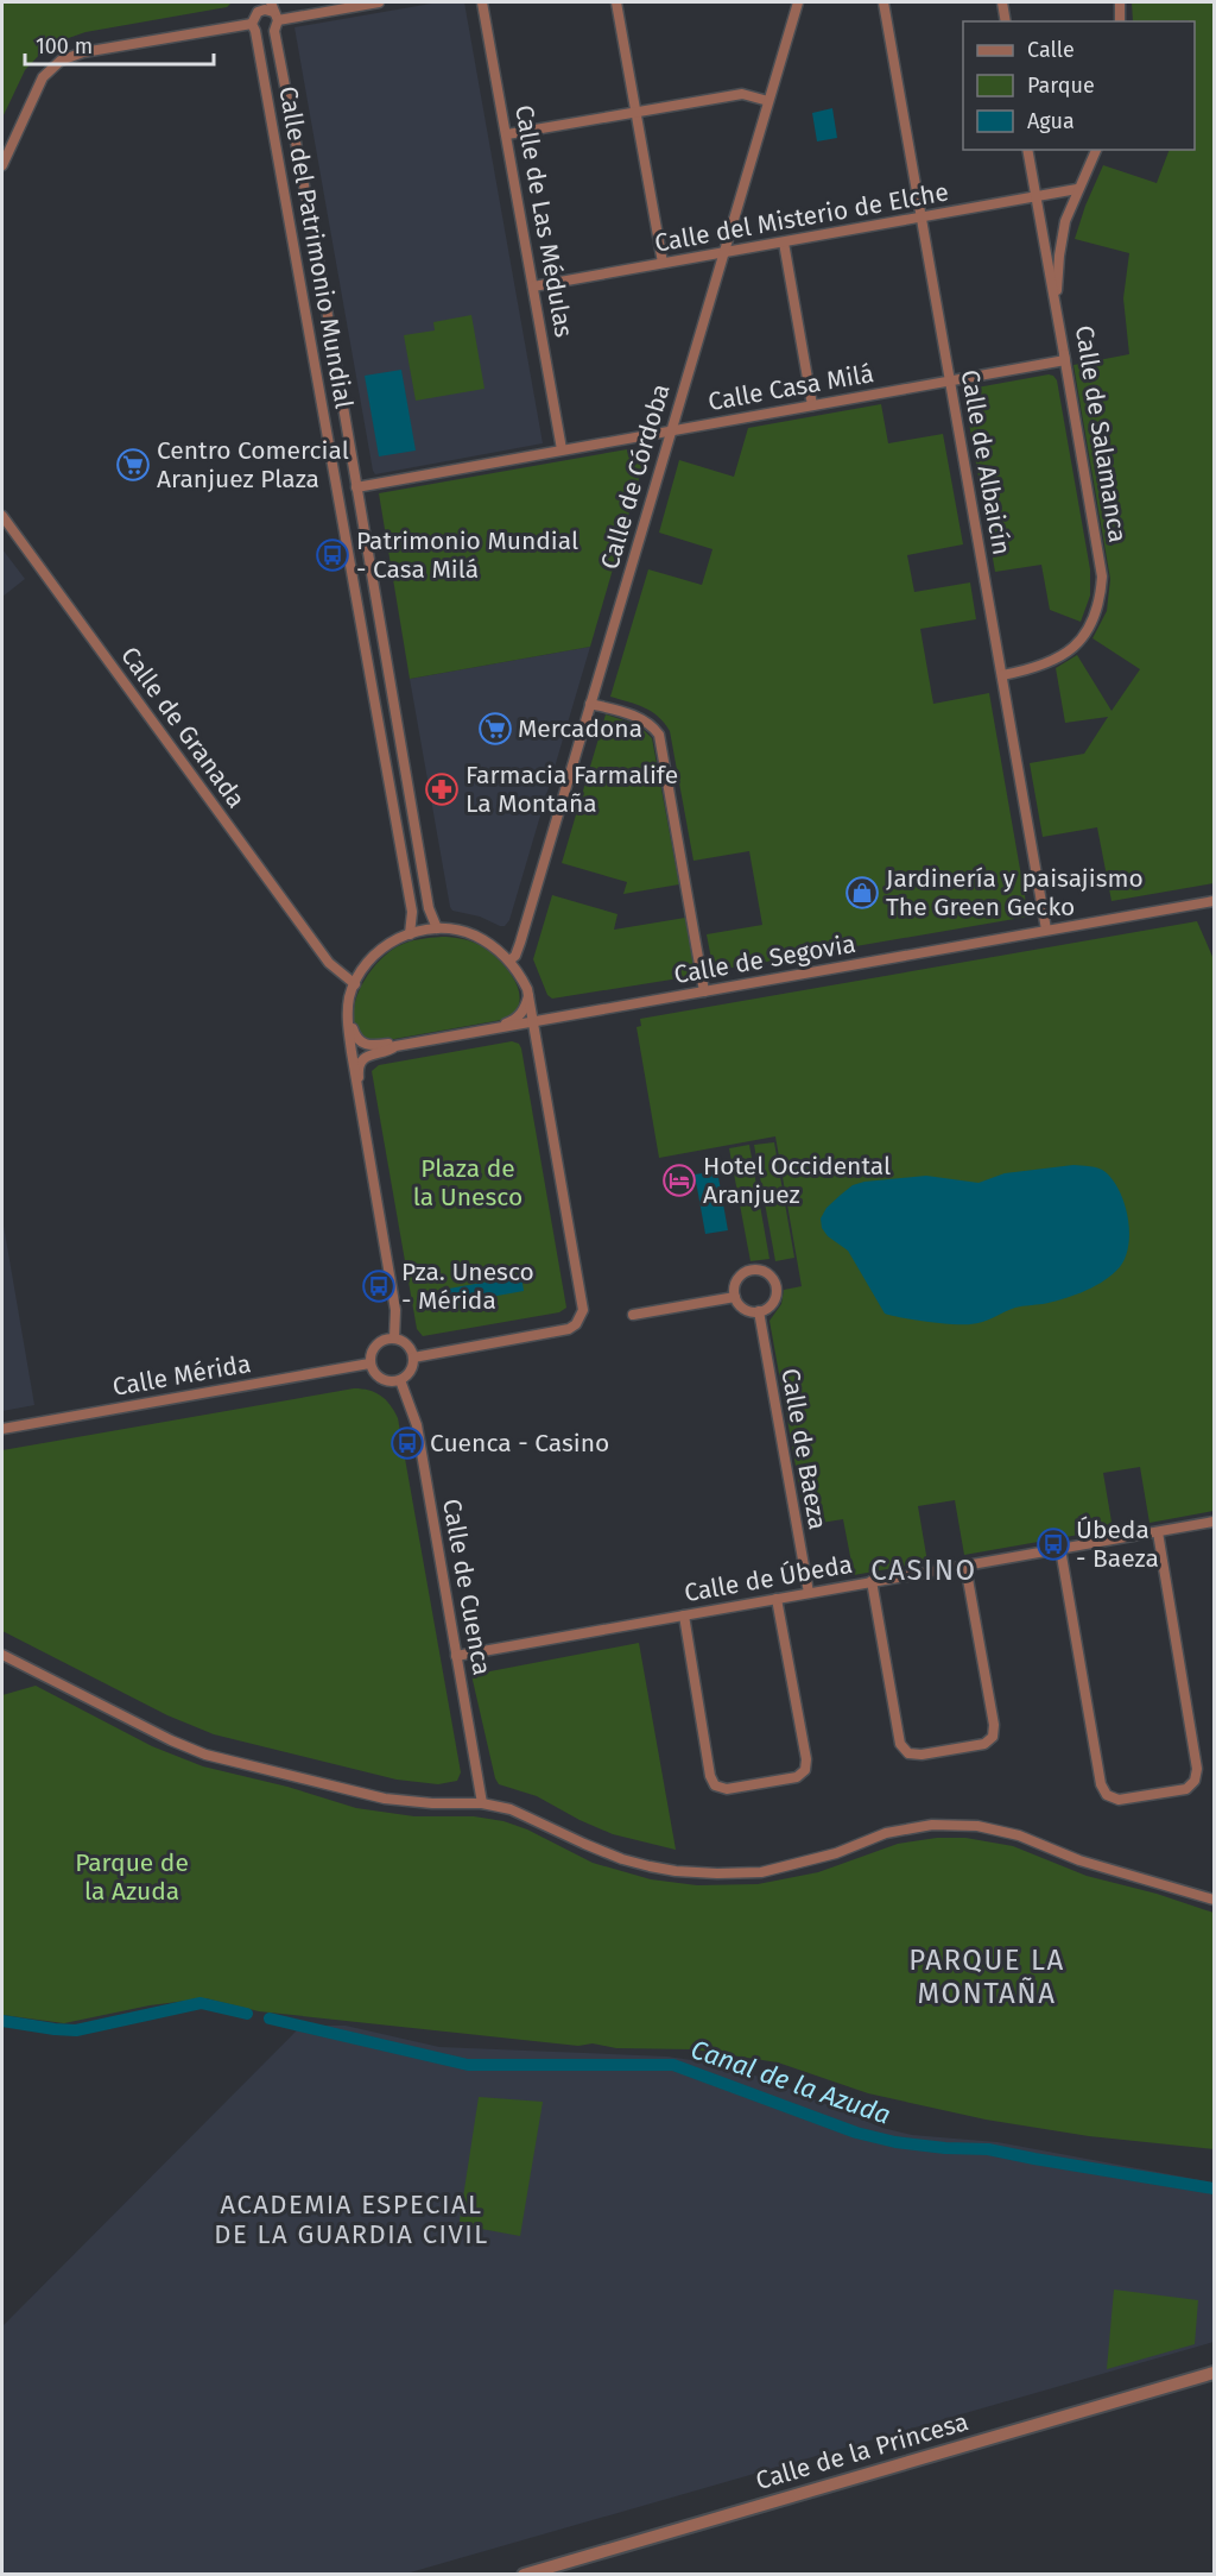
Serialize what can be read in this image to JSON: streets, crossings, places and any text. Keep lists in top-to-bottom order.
{
  "streets": {
    "street": [
      "Calle del Misterio de Elche",
      "Calle de Las Médulas",
      "Calle del Patrimonio Mundial",
      "Calle Casa Milá",
      "Calle de Salamanca",
      "Calle de Albaicín",
      "Calle de Córdoba",
      "Calle de Granada",
      "Calle de Segovia",
      "Calle Mérida",
      "Calle de Baeza",
      "Calle de Úbeda",
      "Calle de Cuenca",
      "Calle de la Princesa"
    ]
  },
  "crossings": [
    ["Calle del Misterio de Elche", "Calle de Las Médulas"],
    ["Calle del Misterio de Elche", "Calle de Salamanca"],
    ["Calle del Misterio de Elche", "Calle de Albaicín"],
    ["Calle del Misterio de Elche", "Calle de Córdoba"],
    ["Calle de Las Médulas", "Calle Casa Milá"],
    ["Calle del Patrimonio Mundial", "Calle Casa Milá"],
    ["Calle del Patrimonio Mundial", "Calle de Córdoba"],
    ["Calle del Patrimonio Mundial", "Calle de Granada"],
    ["Calle Casa Milá", "Calle de Salamanca"],
    ["Calle Casa Milá", "Calle de Albaicín"],
    ["Calle Casa Milá", "Calle de Córdoba"],
    ["Calle de Salamanca", "Calle de Albaicín"],
    ["Calle de Albaicín", "Calle de Segovia"],
    ["Calle de Córdoba", "Calle de Granada"],
    ["Calle Mérida", "Calle de Cuenca"],
    ["Calle de Baeza", "Calle de Úbeda"],
    ["Calle de Úbeda", "Calle de Cuenca"]
  ],
  "districts": ["CASINO", "PARQUE LA MONTAÑA", "ACADEMIA ESPECIAL DE LA GUARDIA CIVIL"],
  "water": ["Canal de la Azuda"],
  "parks": ["Plaza de la Unesco", "Parque de la Azuda"],
  "places": {
    "supermarket": ["Centro Comercial Aranjuez Plaza", "Mercadona"],
    "bus stop": [
      "Patrimonio Mundial - Casa Milá",
      "Pza. Unesco - Mérida",
      "Cuenca - Casino",
      "Úbeda - Baeza"
    ],
    "pharmacy": ["Farmacia Farmalife La Montaña"],
    "shop": ["Jardinería y paisajismo The Green Gecko"],
    "hotel": ["Hotel Occidental Aranjuez"]
  },
  "legend": ["Calle", "Parque", "Agua"],
  "scale_bar": "100 m"
}
